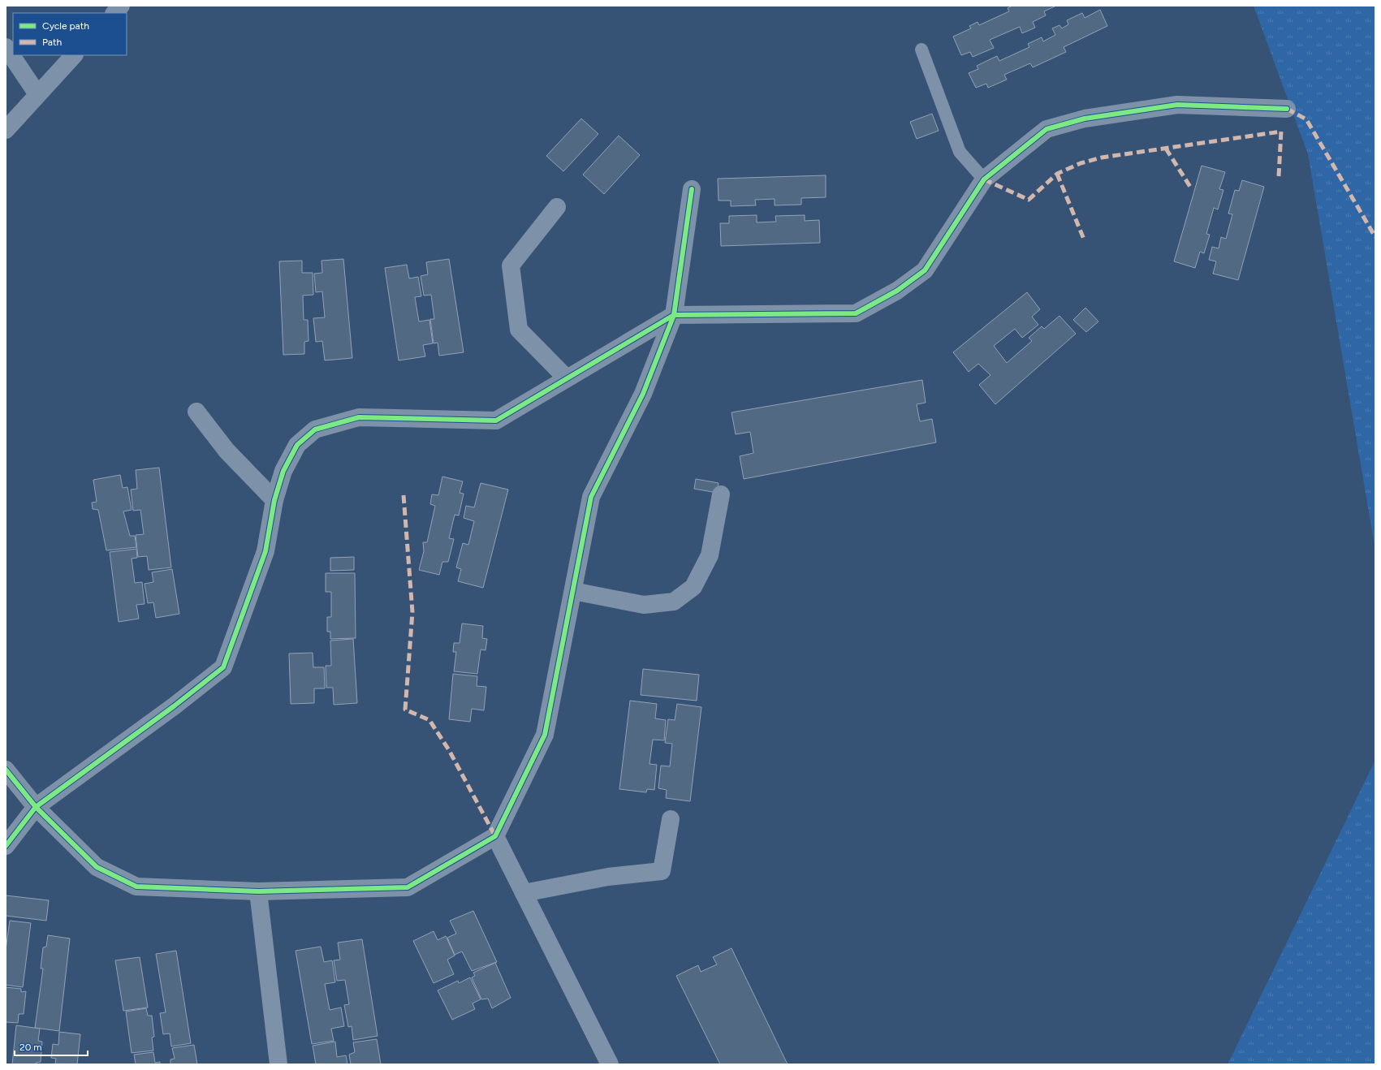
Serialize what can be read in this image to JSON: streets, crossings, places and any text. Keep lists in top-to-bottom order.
{
  "legend": ["Cycle path", "Path"],
  "scale_bar": "20 m"
}
